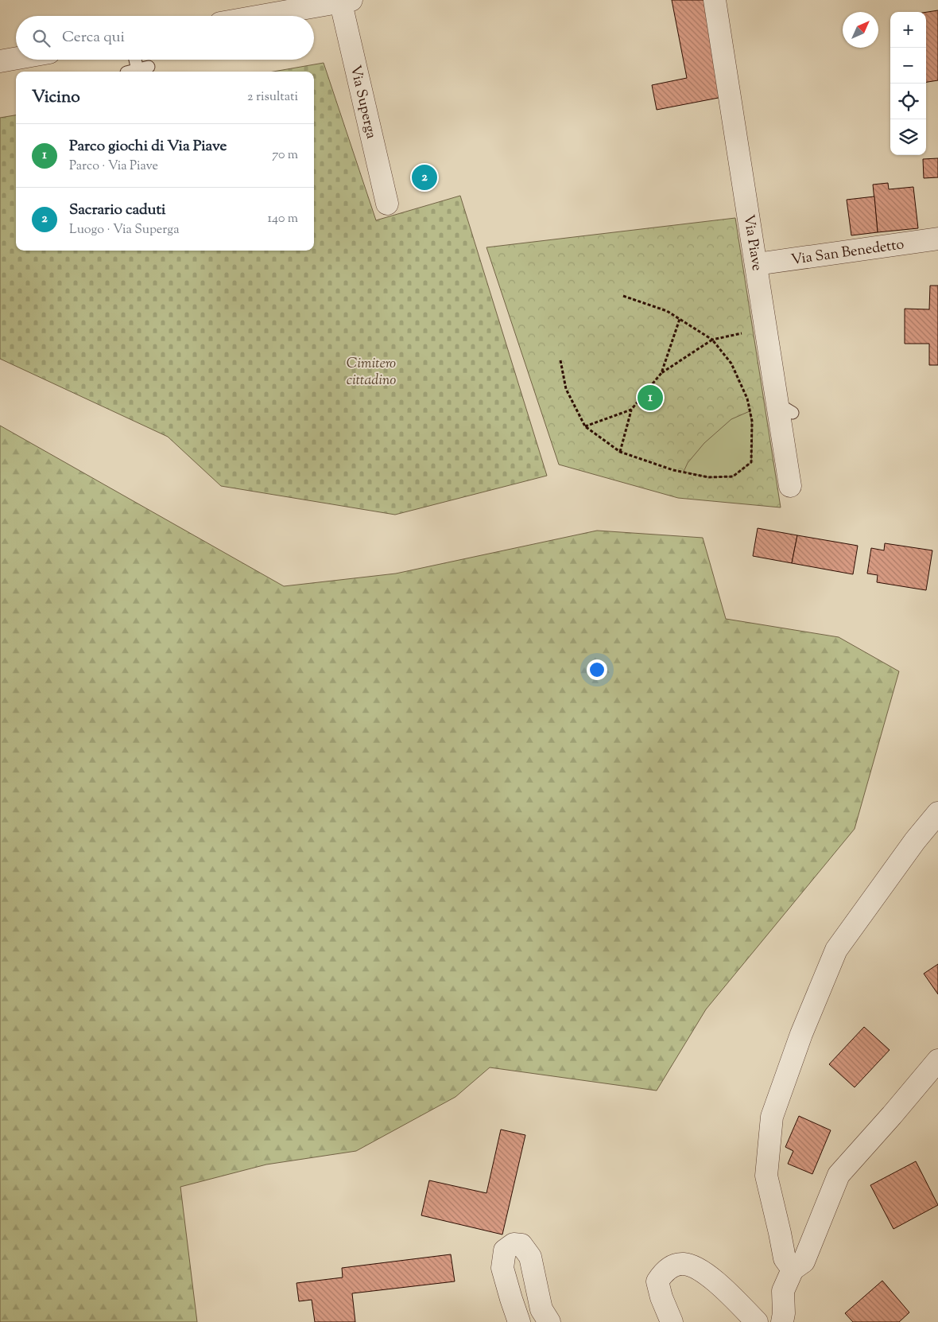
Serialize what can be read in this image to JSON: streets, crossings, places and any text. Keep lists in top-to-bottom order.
{
  "streets": {
    "street": ["Via Superga", "Via Piave", "Via San Benedetto"]
  },
  "crossings": [
    ["Via Piave", "Via San Benedetto"]
  ],
  "parks": ["Cimitero cittadino"],
  "north": "top right",
  "page": {
    "map_buttons": ["+", "−"],
    "search": "Cerca qui",
    "heading": ["Vicino", "2 risultati"],
    "list": [
      {
        "mark": "1",
        "name": "Parco giochi di Via Piave",
        "note": "Parco · Via Piave",
        "value": "70 m"
      },
      {
        "mark": "2",
        "name": "Sacrario caduti",
        "note": "Luogo · Via Superga",
        "value": "140 m"
      }
    ],
    "pins": ["2", "1"]
  }
}
